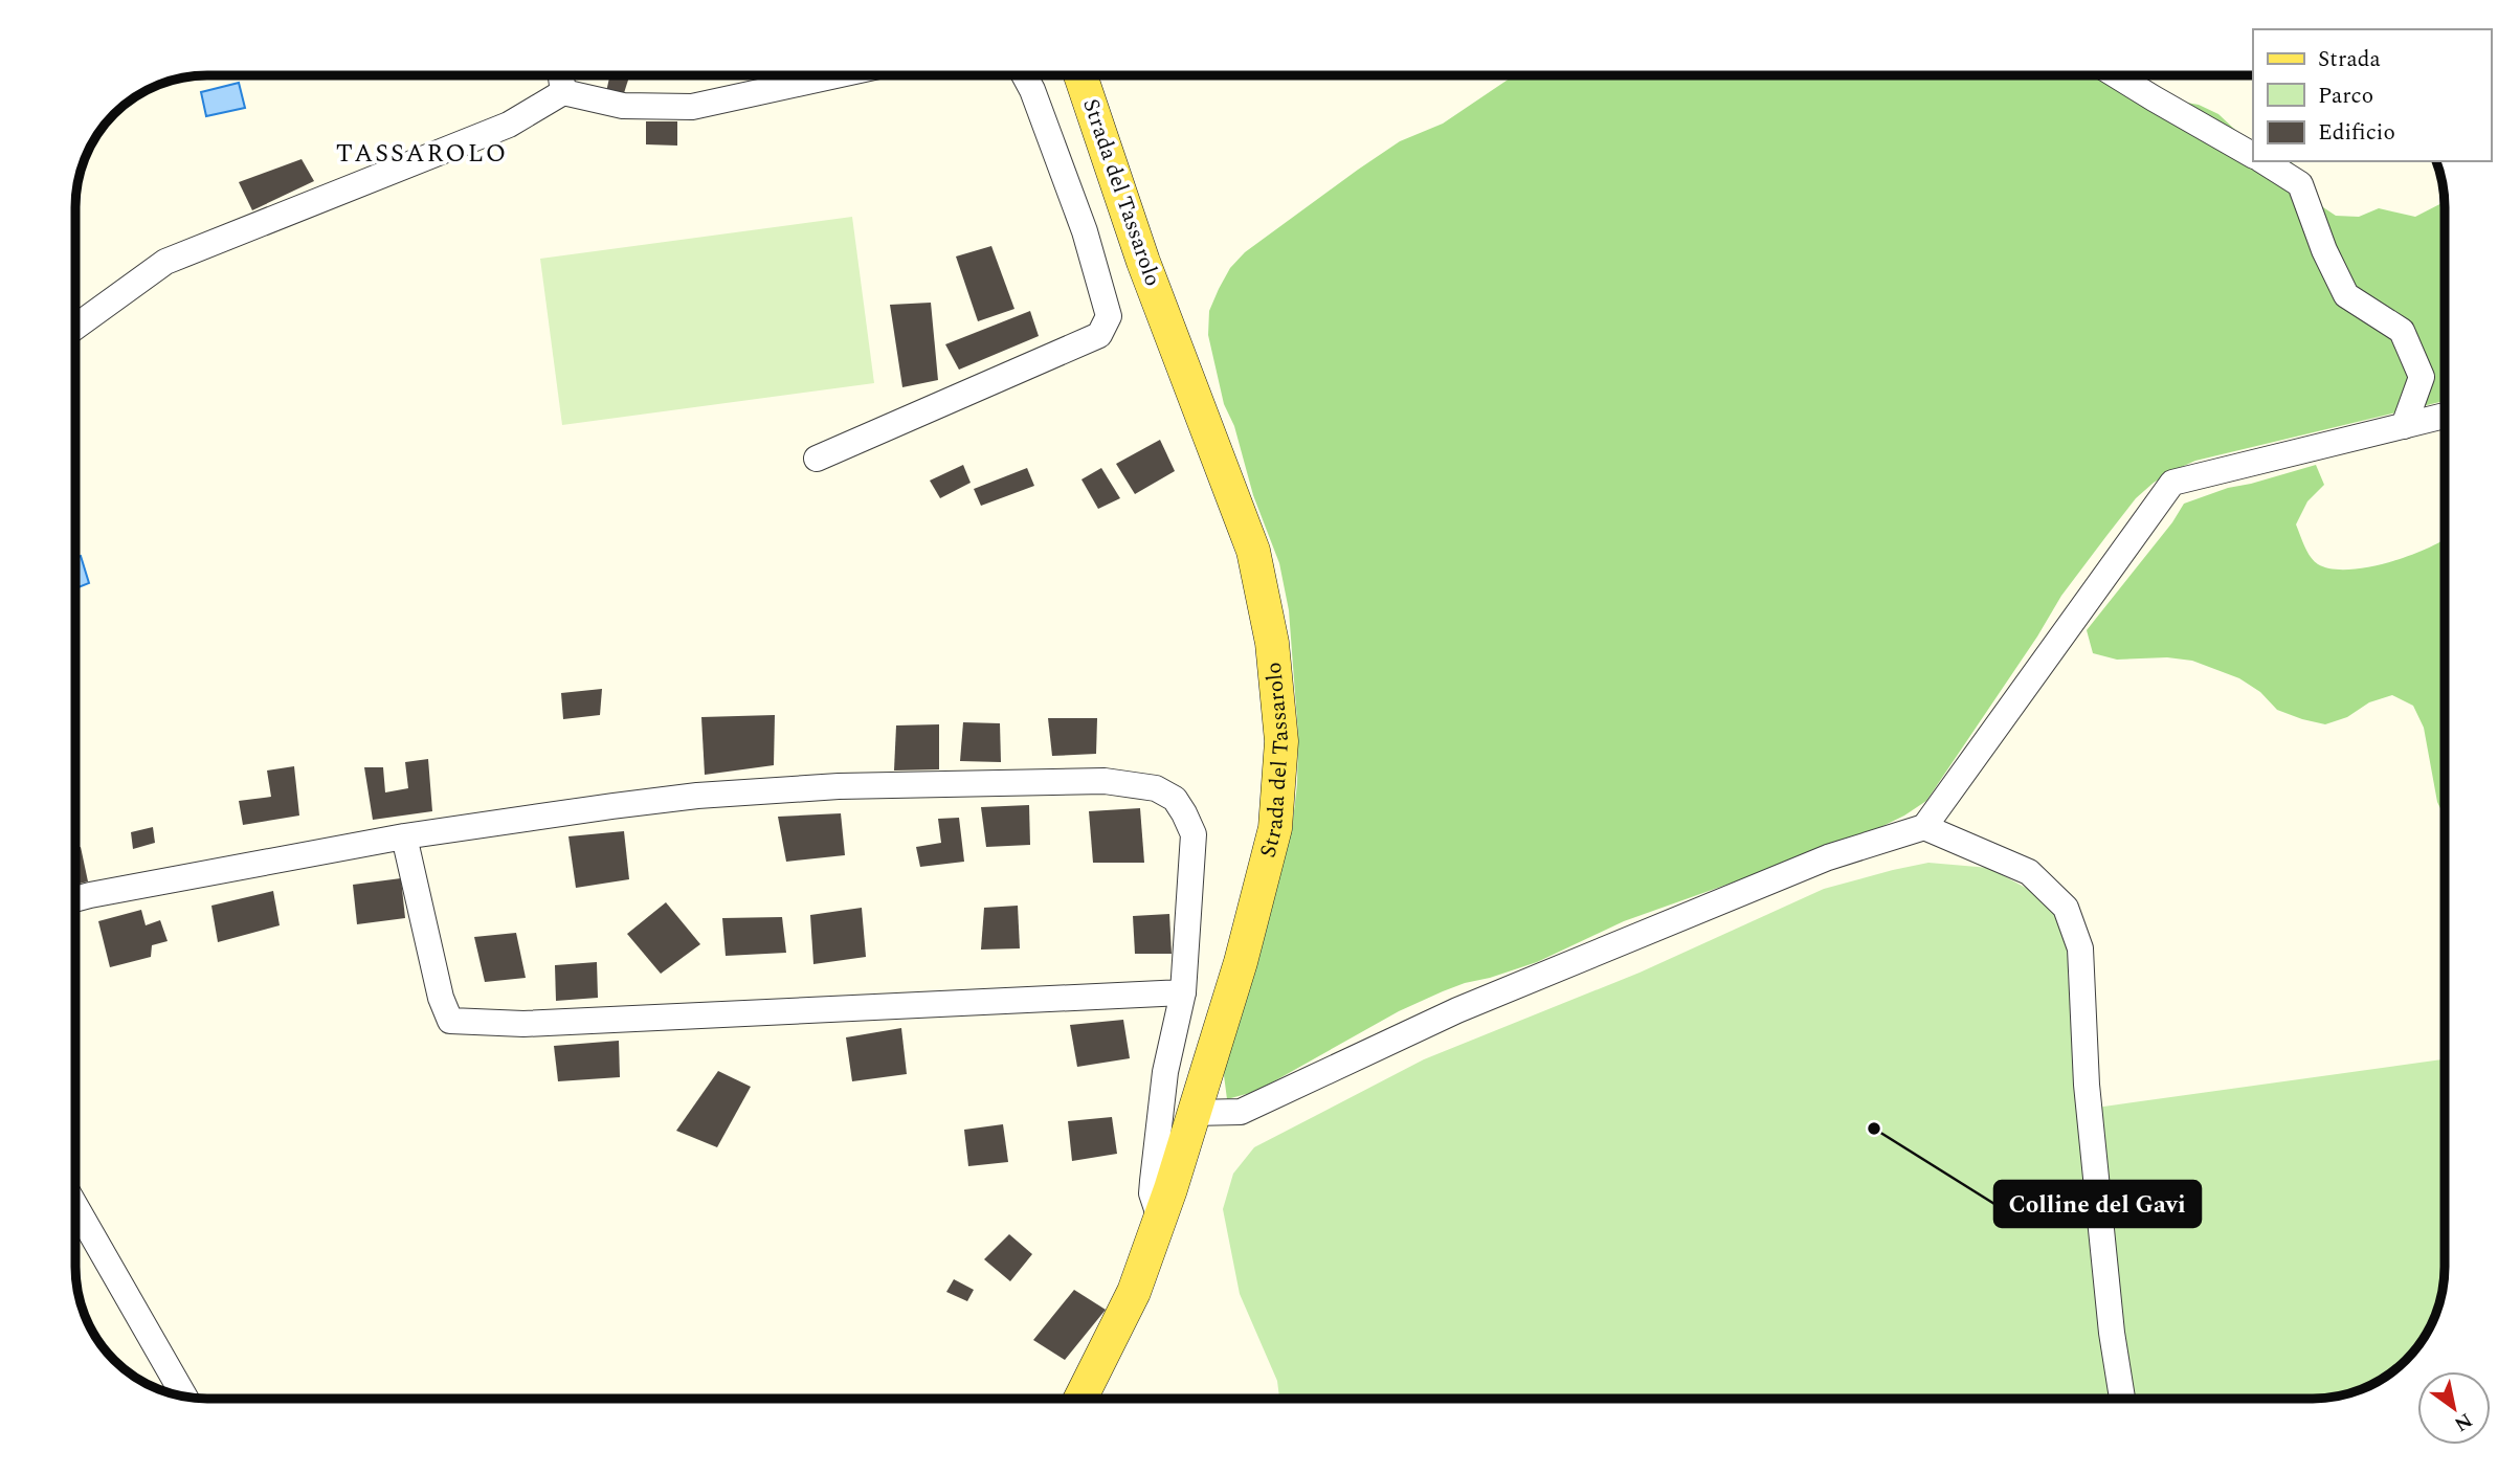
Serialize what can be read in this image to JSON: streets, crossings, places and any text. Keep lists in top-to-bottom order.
{
  "streets": {
    "main road": ["Strada del Tassarolo"]
  },
  "districts": ["TASSAROLO"],
  "places": ["Colline del Gavi"],
  "legend": ["Strada", "Parco", "Edificio"],
  "north": "bottom right"
}
